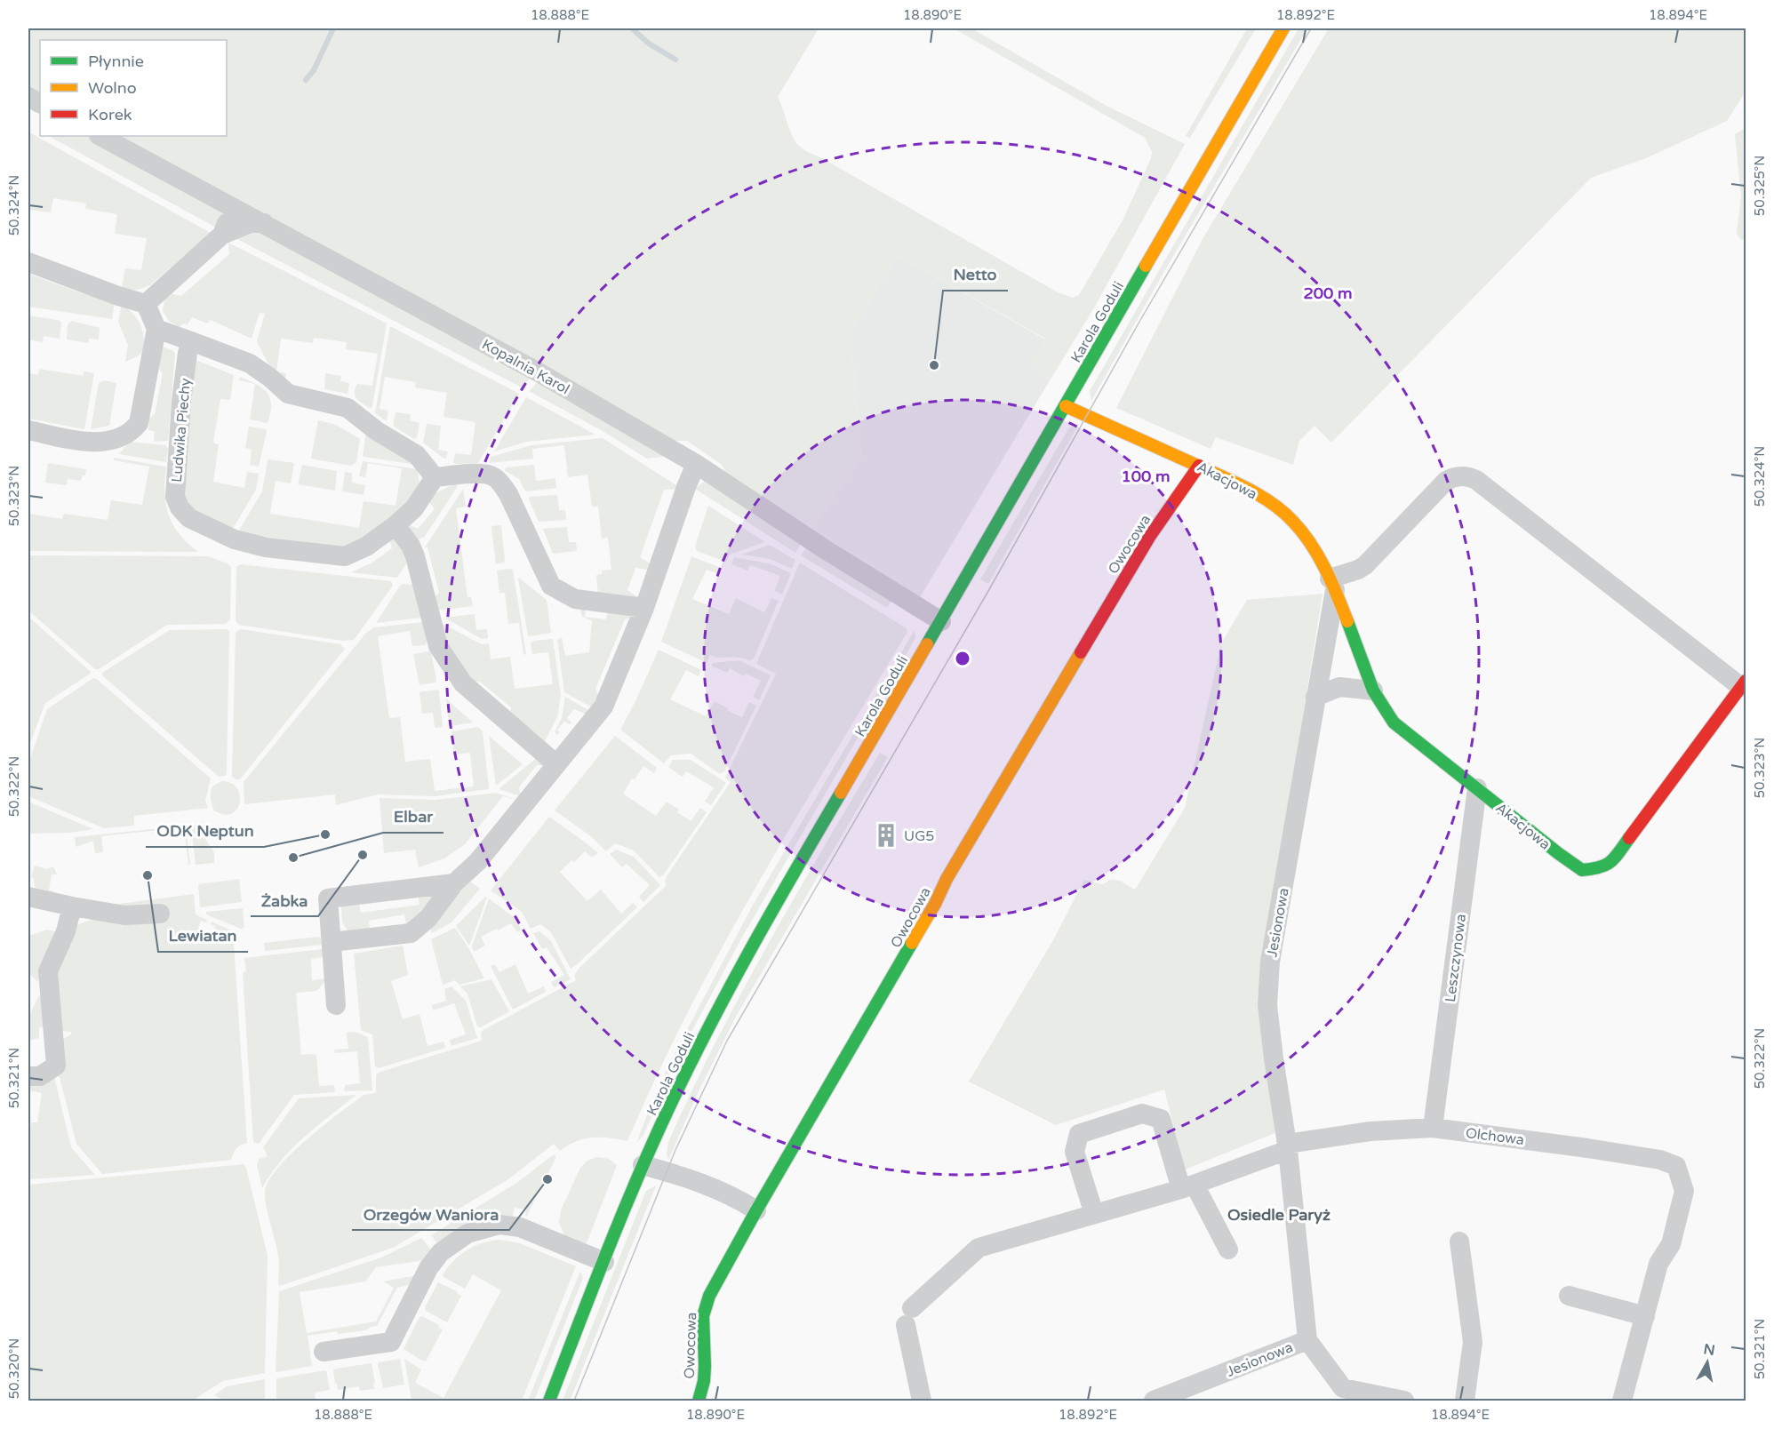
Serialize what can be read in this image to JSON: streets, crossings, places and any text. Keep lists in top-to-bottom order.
{
  "streets": {
    "street": [
      "Karola Goduli",
      "Kopalnia Karol",
      "Ludwika Piechy",
      "Akacjowa",
      "Owocowa",
      "Jesionowa",
      "Leszczynowa",
      "Olchowa"
    ]
  },
  "crossings": [
    ["Karola Goduli", "Kopalnia Karol"],
    ["Karola Goduli", "Akacjowa"],
    ["Akacjowa", "Owocowa"],
    ["Akacjowa", "Jesionowa"],
    ["Akacjowa", "Leszczynowa"],
    ["Jesionowa", "Olchowa"],
    ["Leszczynowa", "Olchowa"]
  ],
  "districts": ["Osiedle Paryż"],
  "places": {
    "other": [
      "Netto",
      "ODK Neptun",
      "Żabka",
      "Elbar",
      "Lewiatan",
      "Orzegów Waniora"
    ],
    "building": ["UG5"]
  },
  "legend": ["Płynnie", "Wolno", "Korek"],
  "north": "top",
  "coordinates": [
    "18.888°E",
    "18.890°E",
    "18.892°E",
    "18.894°E",
    "50.325°N",
    "50.324°N",
    "50.323°N",
    "50.322°N",
    "50.321°N",
    "50.320°N"
  ],
  "rings": ["200 m", "100 m"]
}
